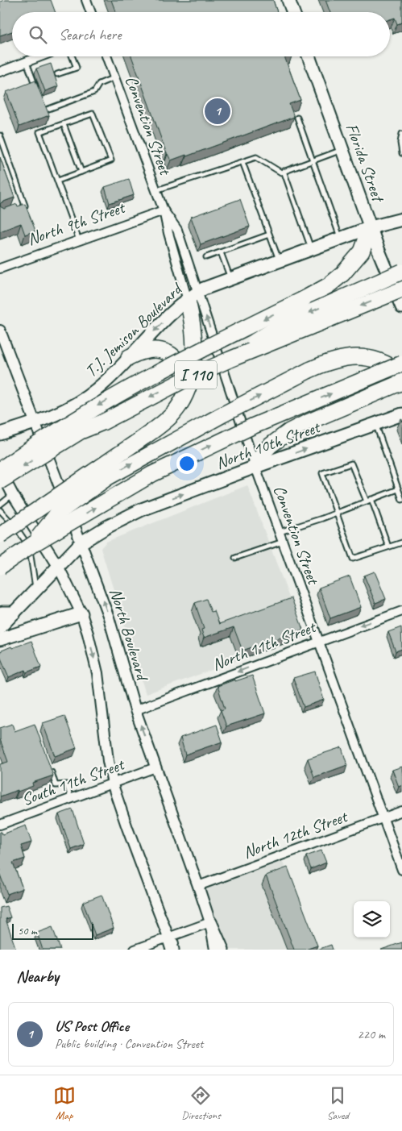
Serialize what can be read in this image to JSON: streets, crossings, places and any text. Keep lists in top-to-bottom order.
{
  "streets": {
    "highway": ["I 110"],
    "main road": ["Florida Street", "T.J. Jemison Boulevard", "North 10th Street"],
    "street": [
      "Convention Street",
      "North 9th Street",
      "North Boulevard",
      "North 11th Street",
      "South 11th Street",
      "North 12th Street"
    ]
  },
  "crossings": [
    ["Convention Street", "North 9th Street"],
    ["Convention Street", "T.J. Jemison Boulevard"],
    ["Convention Street", "North 10th Street"],
    ["Convention Street", "North 11th Street"],
    ["Convention Street", "North 12th Street"],
    ["Florida Street", "T.J. Jemison Boulevard"],
    ["T.J. Jemison Boulevard", "North Boulevard"],
    ["North 10th Street", "North Boulevard"],
    ["North Boulevard", "North 11th Street"],
    ["North Boulevard", "South 11th Street"],
    ["North Boulevard", "North 12th Street"]
  ],
  "one_way": ["North 10th Street", "North 11th Street"],
  "scale_bar": "50 m",
  "page": {
    "search": "Search here",
    "pins": "1",
    "scale": "50 m",
    "heading": "Nearby",
    "list": [
      {
        "mark": "1",
        "name": "US Post Office",
        "note": "Public building · Convention Street",
        "value": "220 m"
      }
    ],
    "nav": ["Map", "Directions", "Saved"]
  }
}
